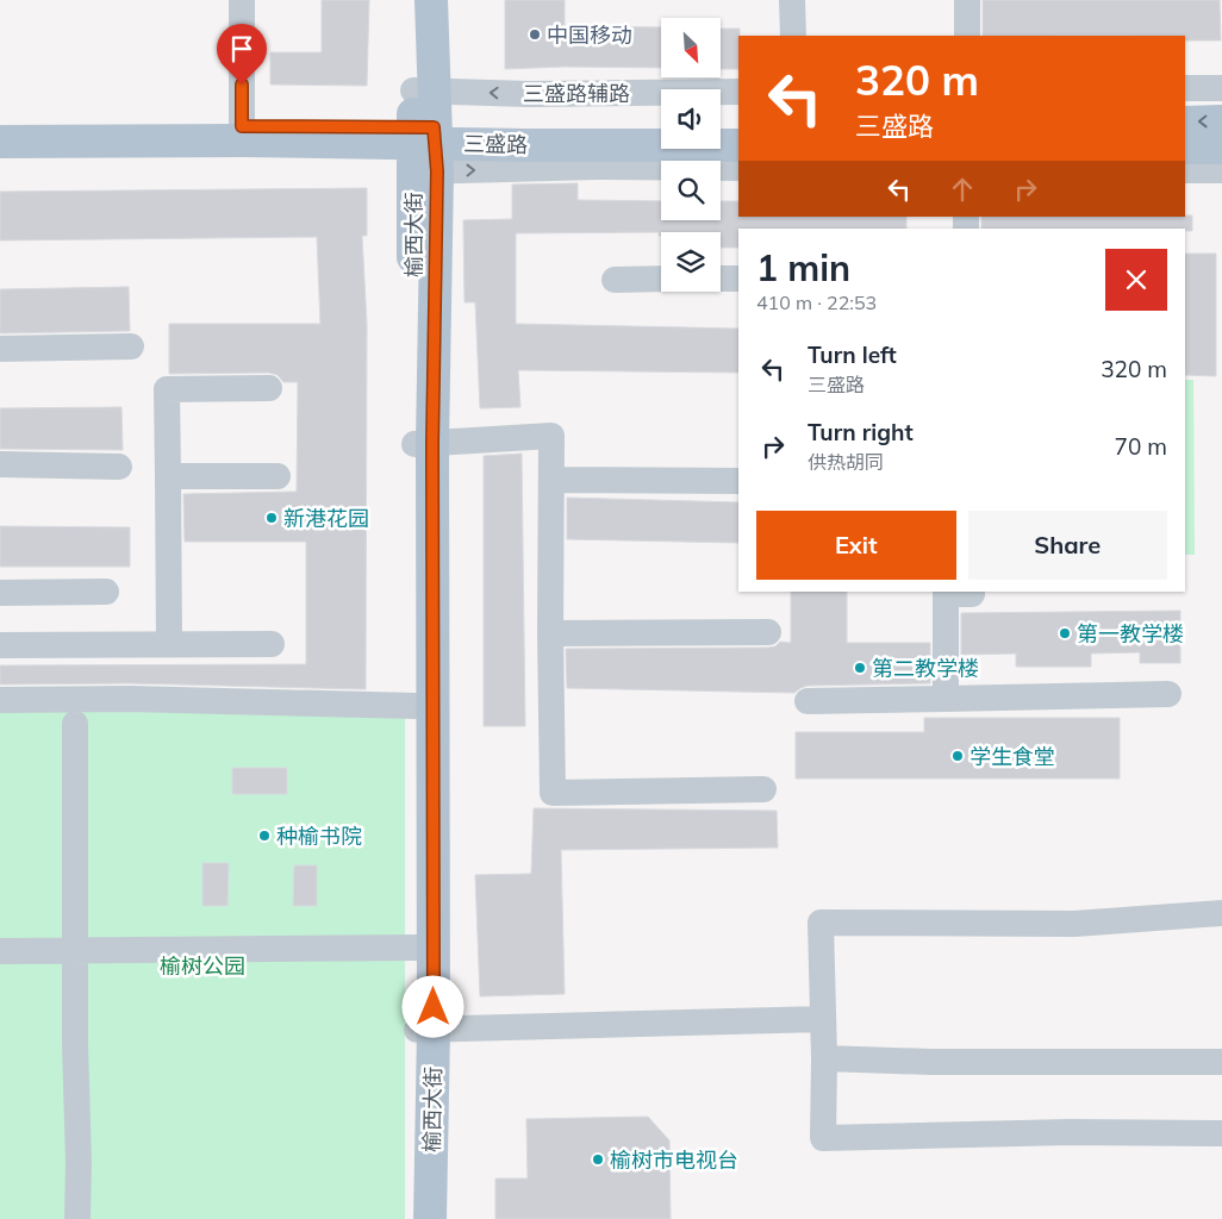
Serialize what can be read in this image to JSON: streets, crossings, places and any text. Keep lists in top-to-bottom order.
{
  "streets": {
    "main road": ["三盛路", "榆西大街"],
    "street": ["三盛路辅路"]
  },
  "crossings": [
    ["三盛路辅路", "榆西大街"],
    ["三盛路", "榆西大街"]
  ],
  "parks": ["榆树公园"],
  "places": [
    "中国移动",
    "新港花园",
    "第一教学楼",
    "第二教学楼",
    "学生食堂",
    "种榆书院",
    "榆树市电视台"
  ],
  "north": "bottom right",
  "page": {
    "turn": ["320 m", "三盛路"],
    "heading": ["1 min", "410 m · 22:53"],
    "list": [
      {
        "name": "Turn left",
        "note": "三盛路",
        "value": "320 m"
      },
      {
        "name": "Turn right",
        "note": "供热胡同",
        "value": "70 m"
      }
    ],
    "buttons": ["Exit", "Share"]
  }
}
